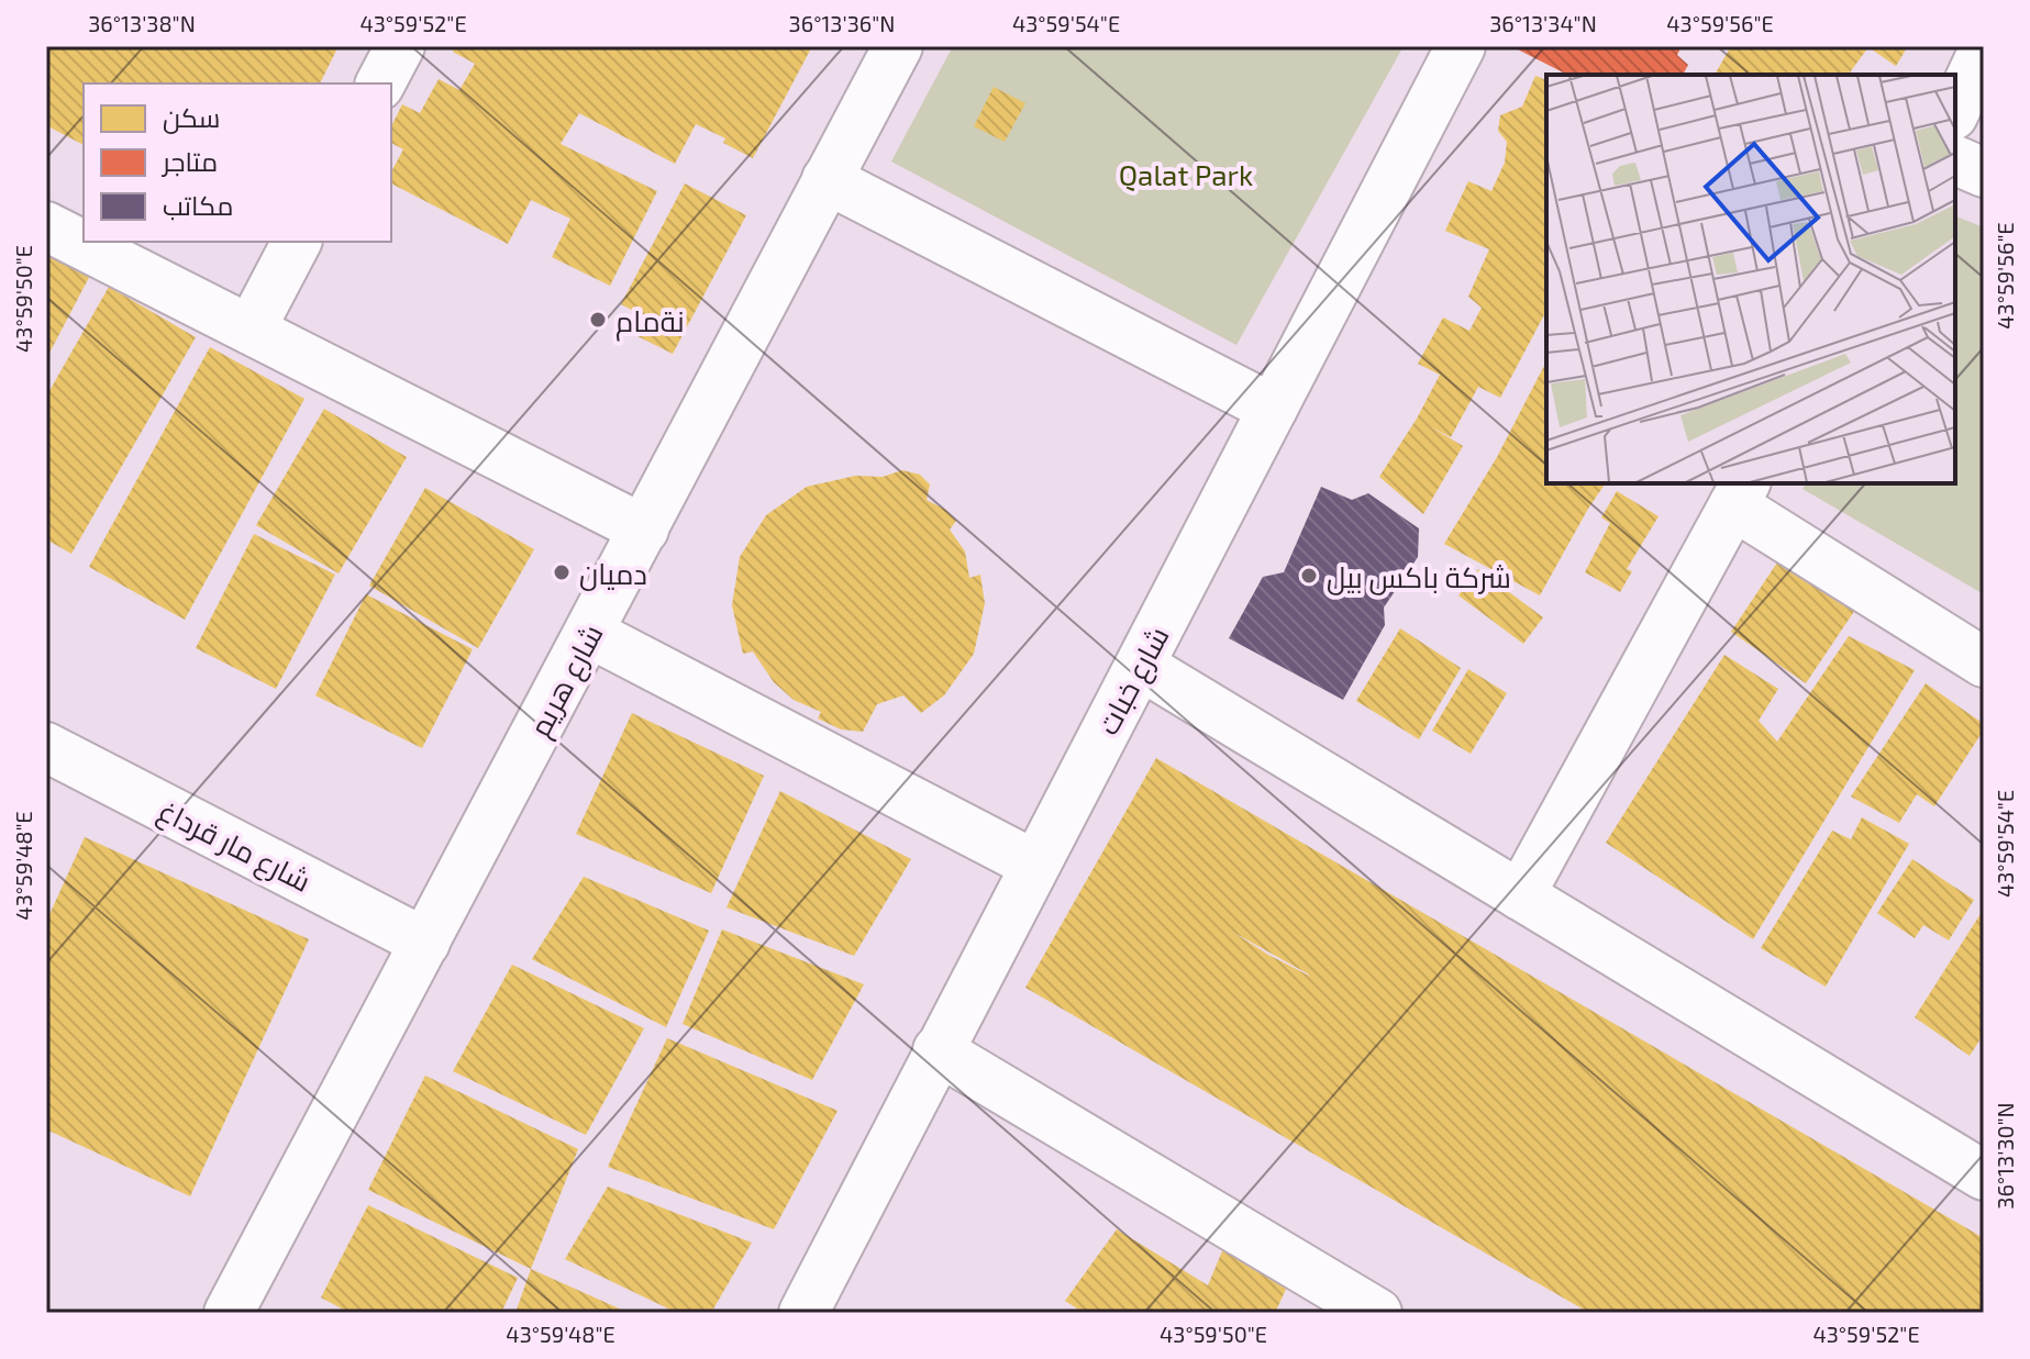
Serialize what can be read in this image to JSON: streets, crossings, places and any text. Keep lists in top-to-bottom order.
{
  "streets": {
    "street": ["شارع هريم", "شارع خبات", "شارع مار قرداغ"]
  },
  "crossings": [
    ["شارع هريم", "شارع مار قرداغ"]
  ],
  "parks": ["Qalat Park"],
  "places": ["نةمام", "دميان", "شركة باكس بيل"],
  "legend": ["سكن", "متاجر", "مكاتب"],
  "coordinates": [
    "36°13'38\"N",
    "43°59'52\"E",
    "36°13'36\"N",
    "43°59'54\"E",
    "36°13'34\"N",
    "43°59'56\"E",
    "43°59'50\"E",
    "43°59'48\"E",
    "36°13'30\"N"
  ]
}
